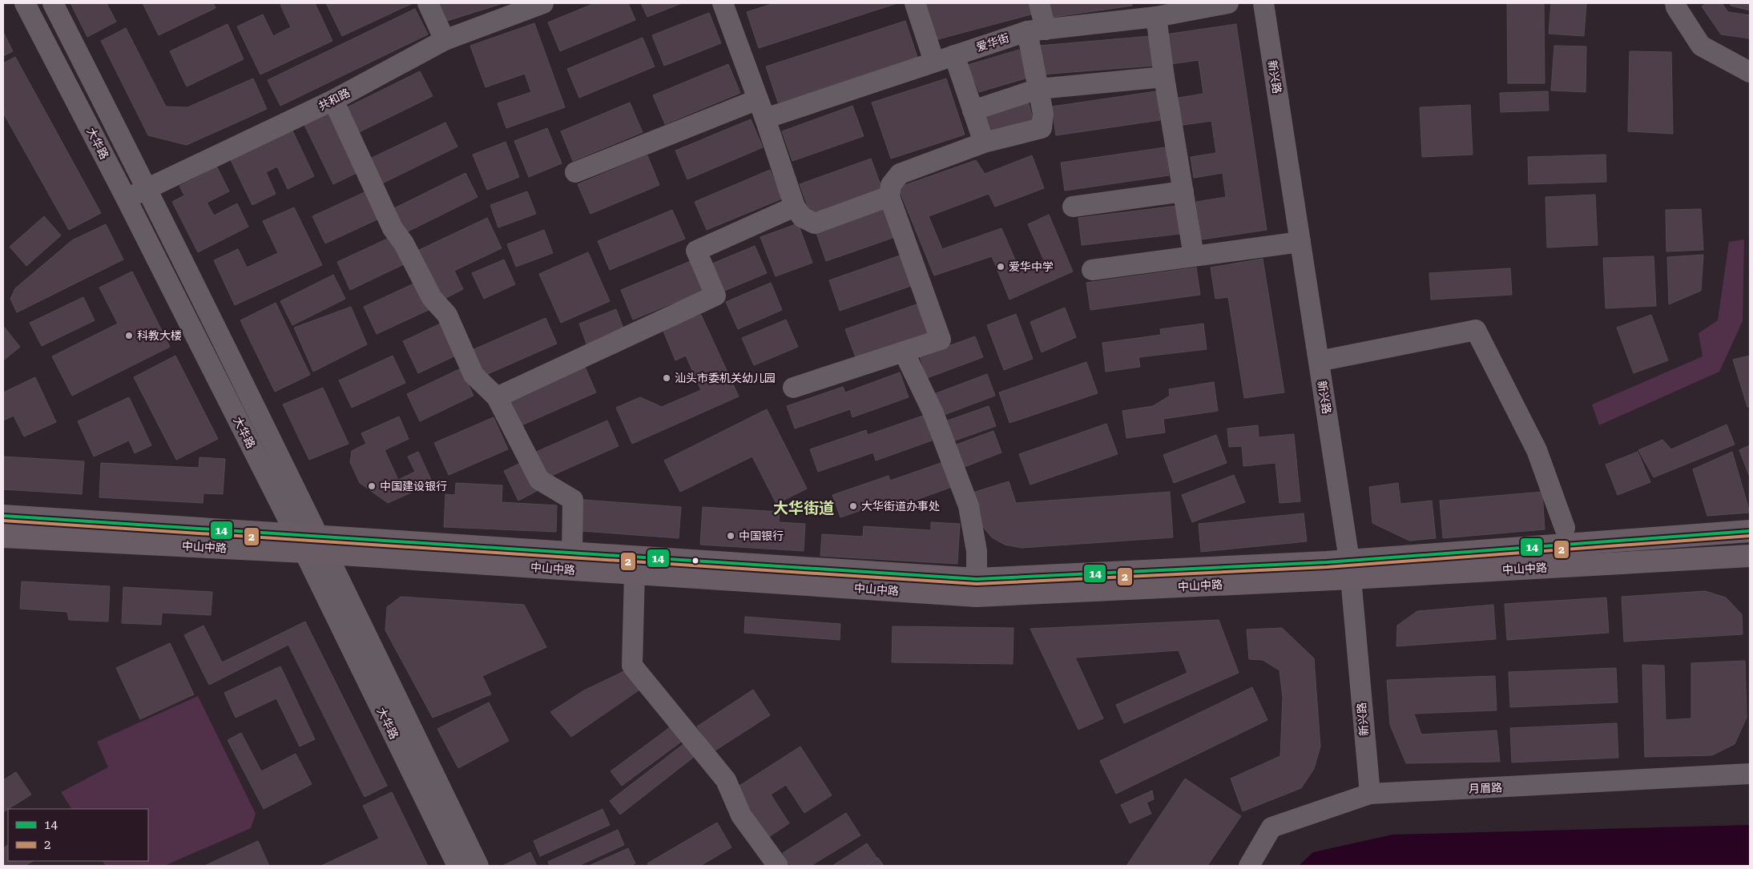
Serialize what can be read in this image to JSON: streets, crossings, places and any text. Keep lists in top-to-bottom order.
{
  "streets": {
    "main road": ["中山中路"],
    "street": [
      "爱华街",
      "新兴路",
      "共和路",
      "大华路",
      "月眉路"
    ]
  },
  "crossings": [
    ["新兴路", "中山中路"],
    ["新兴路", "月眉路"],
    ["共和路", "大华路"],
    ["大华路", "中山中路"]
  ],
  "districts": ["大华街道"],
  "places": [
    "爱华中学",
    "科教大楼",
    "汕头市委机关幼儿园",
    "中国建设银行",
    "大华街道办事处",
    "中国银行"
  ],
  "lines": ["transit line 14", "transit line 2"],
  "legend": ["14", "2"]
}
